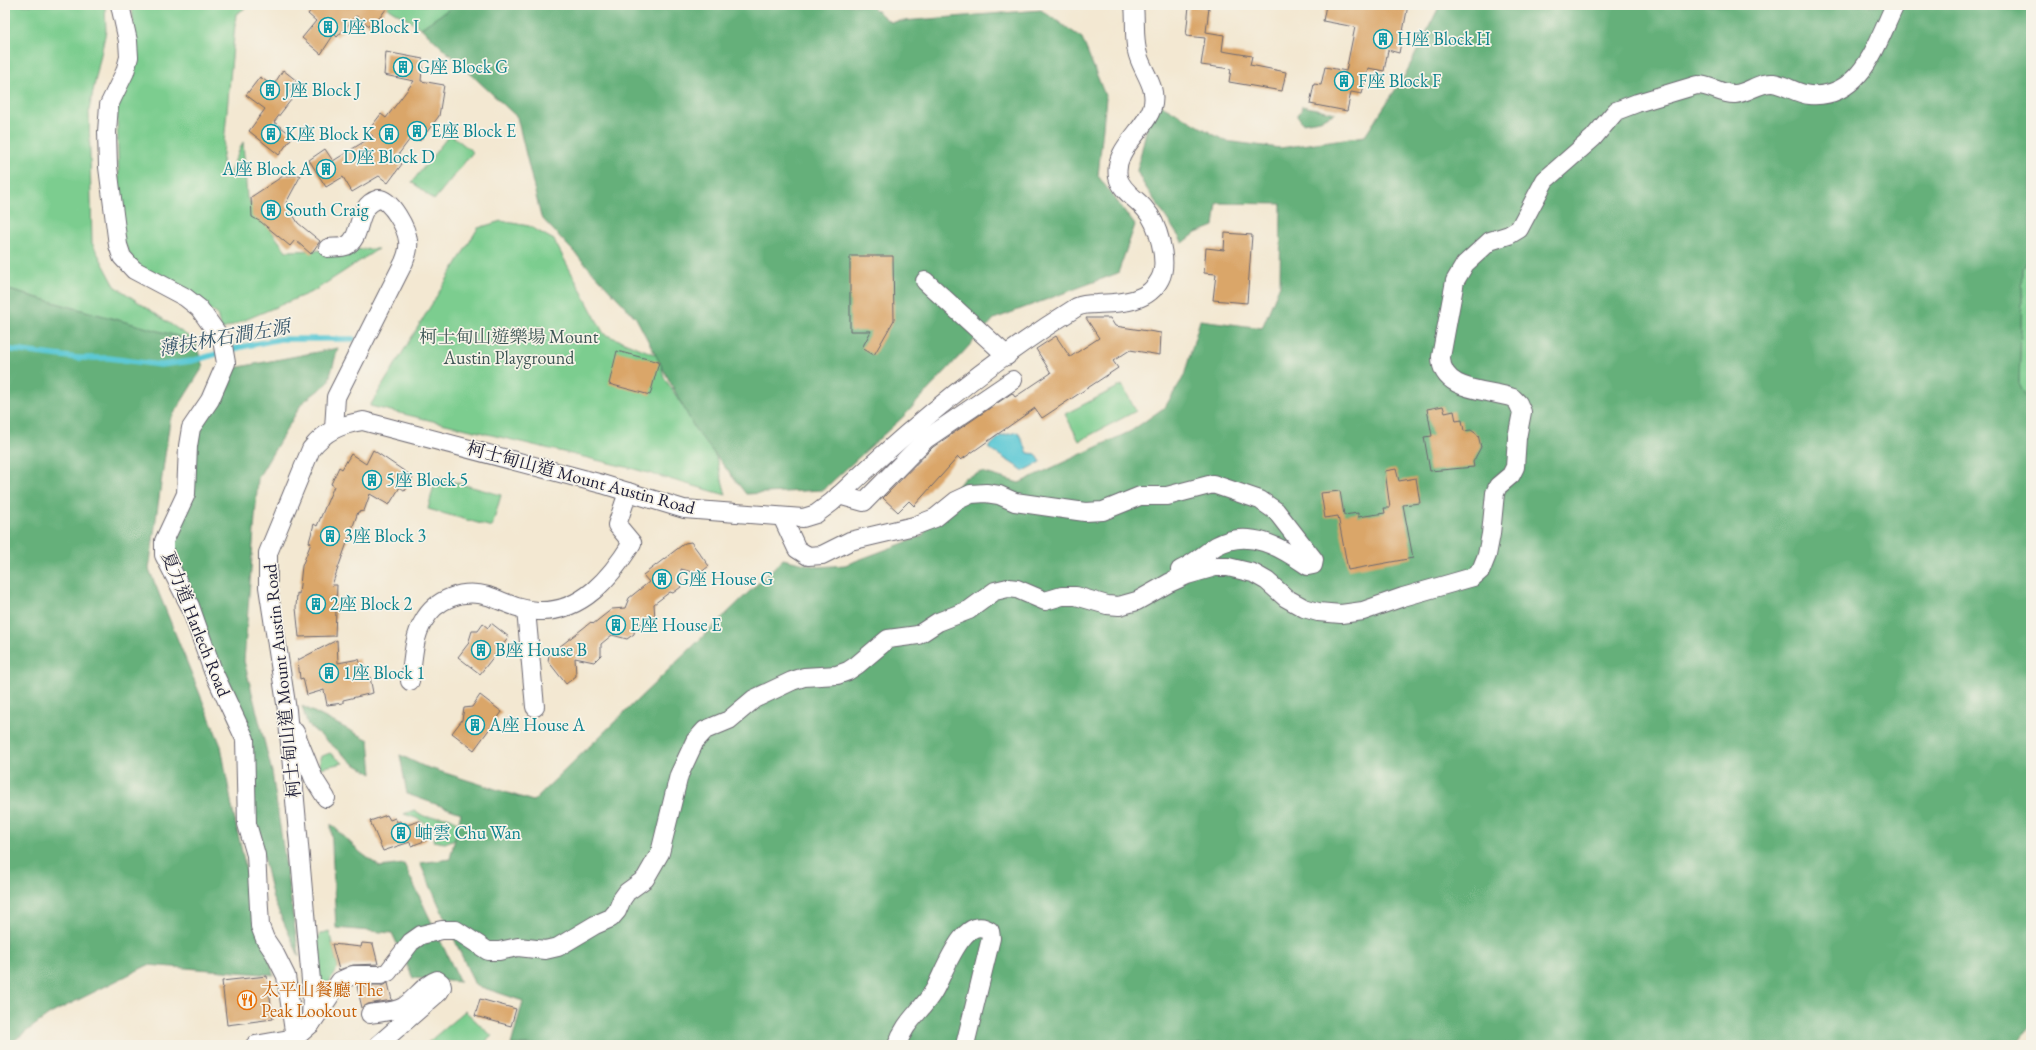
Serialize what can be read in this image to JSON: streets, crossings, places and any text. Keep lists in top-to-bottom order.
{
  "streets": {
    "street": ["柯士甸山道 Mount Austin Road", "夏力道 Harlech Road"]
  },
  "water": ["薄扶林石澗左源"],
  "parks": ["柯士甸山遊樂場 Mount Austin Playground"],
  "places": {
    "building": [
      "I座 Block I",
      "H座 Block H",
      "G座 Block G",
      "F座 Block F",
      "J座 Block J",
      "E座 Block E",
      "K座 Block K",
      "D座 Block D",
      "A座 Block A",
      "South Craig",
      "5座 Block 5",
      "3座 Block 3",
      "G座 House G",
      "2座 Block 2",
      "E座 House E",
      "B座 House B",
      "1座 Block 1",
      "A座 House A",
      "岫雲 Chu Wan"
    ],
    "restaurant": ["太平山餐廳 The Peak Lookout"]
  }
}
